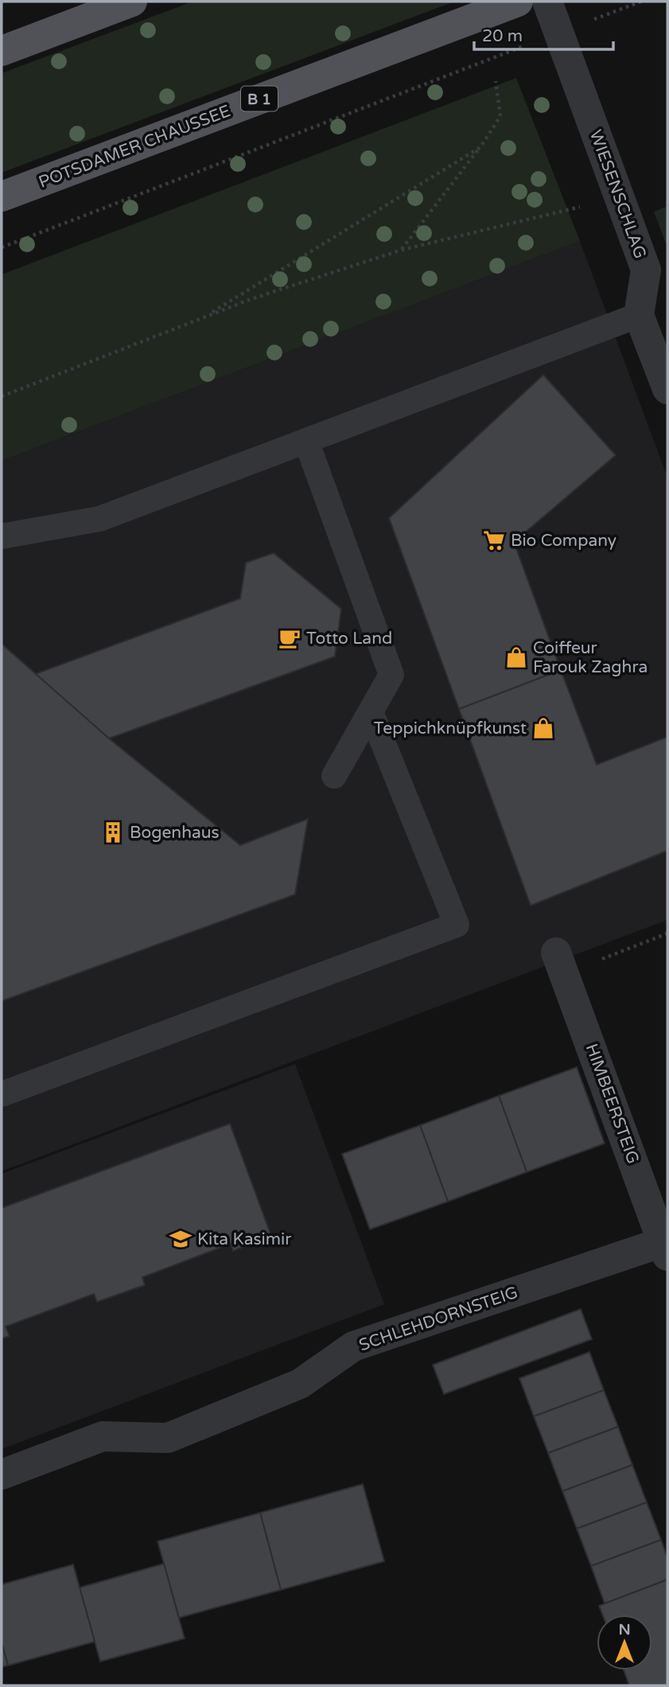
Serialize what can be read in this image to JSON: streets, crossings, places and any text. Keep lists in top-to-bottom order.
{
  "streets": {
    "main road": ["B 1", "POTSDAMER CHAUSSEE"],
    "street": ["WIESENSCHLAG", "HIMBEERSTEIG", "SCHLEHDORNSTEIG"]
  },
  "crossings": [
    ["HIMBEERSTEIG", "SCHLEHDORNSTEIG"]
  ],
  "places": {
    "supermarket": ["Bio Company"],
    "cafe": ["Totto Land"],
    "shop": ["Coiffeur Farouk Zaghra", "Teppichknüpfkunst"],
    "building": ["Bogenhaus"],
    "school or university": ["Kita Kasimir"]
  },
  "scale_bar": "20 m",
  "north": "top"
}
